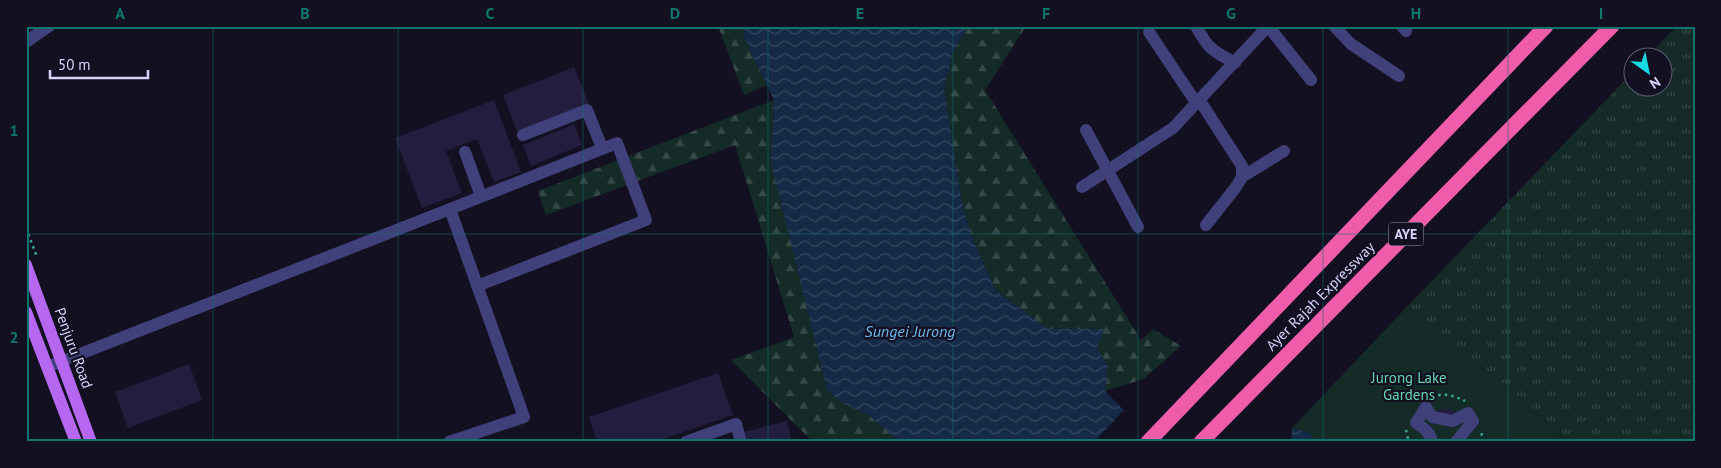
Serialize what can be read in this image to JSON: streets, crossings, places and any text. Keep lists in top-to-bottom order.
{
  "streets": {
    "highway": ["AYE", "Ayer Rajah Expressway"],
    "main road": ["Penjuru Road"]
  },
  "water": ["Sungei Jurong"],
  "parks": ["Jurong Lake Gardens"],
  "scale_bar": "50 m",
  "north": "bottom right",
  "grid": {
    "columns": [
      "A",
      "B",
      "C",
      "D",
      "E",
      "F",
      "G",
      "H",
      "I"
    ],
    "rows": ["1", "2"]
  }
}
